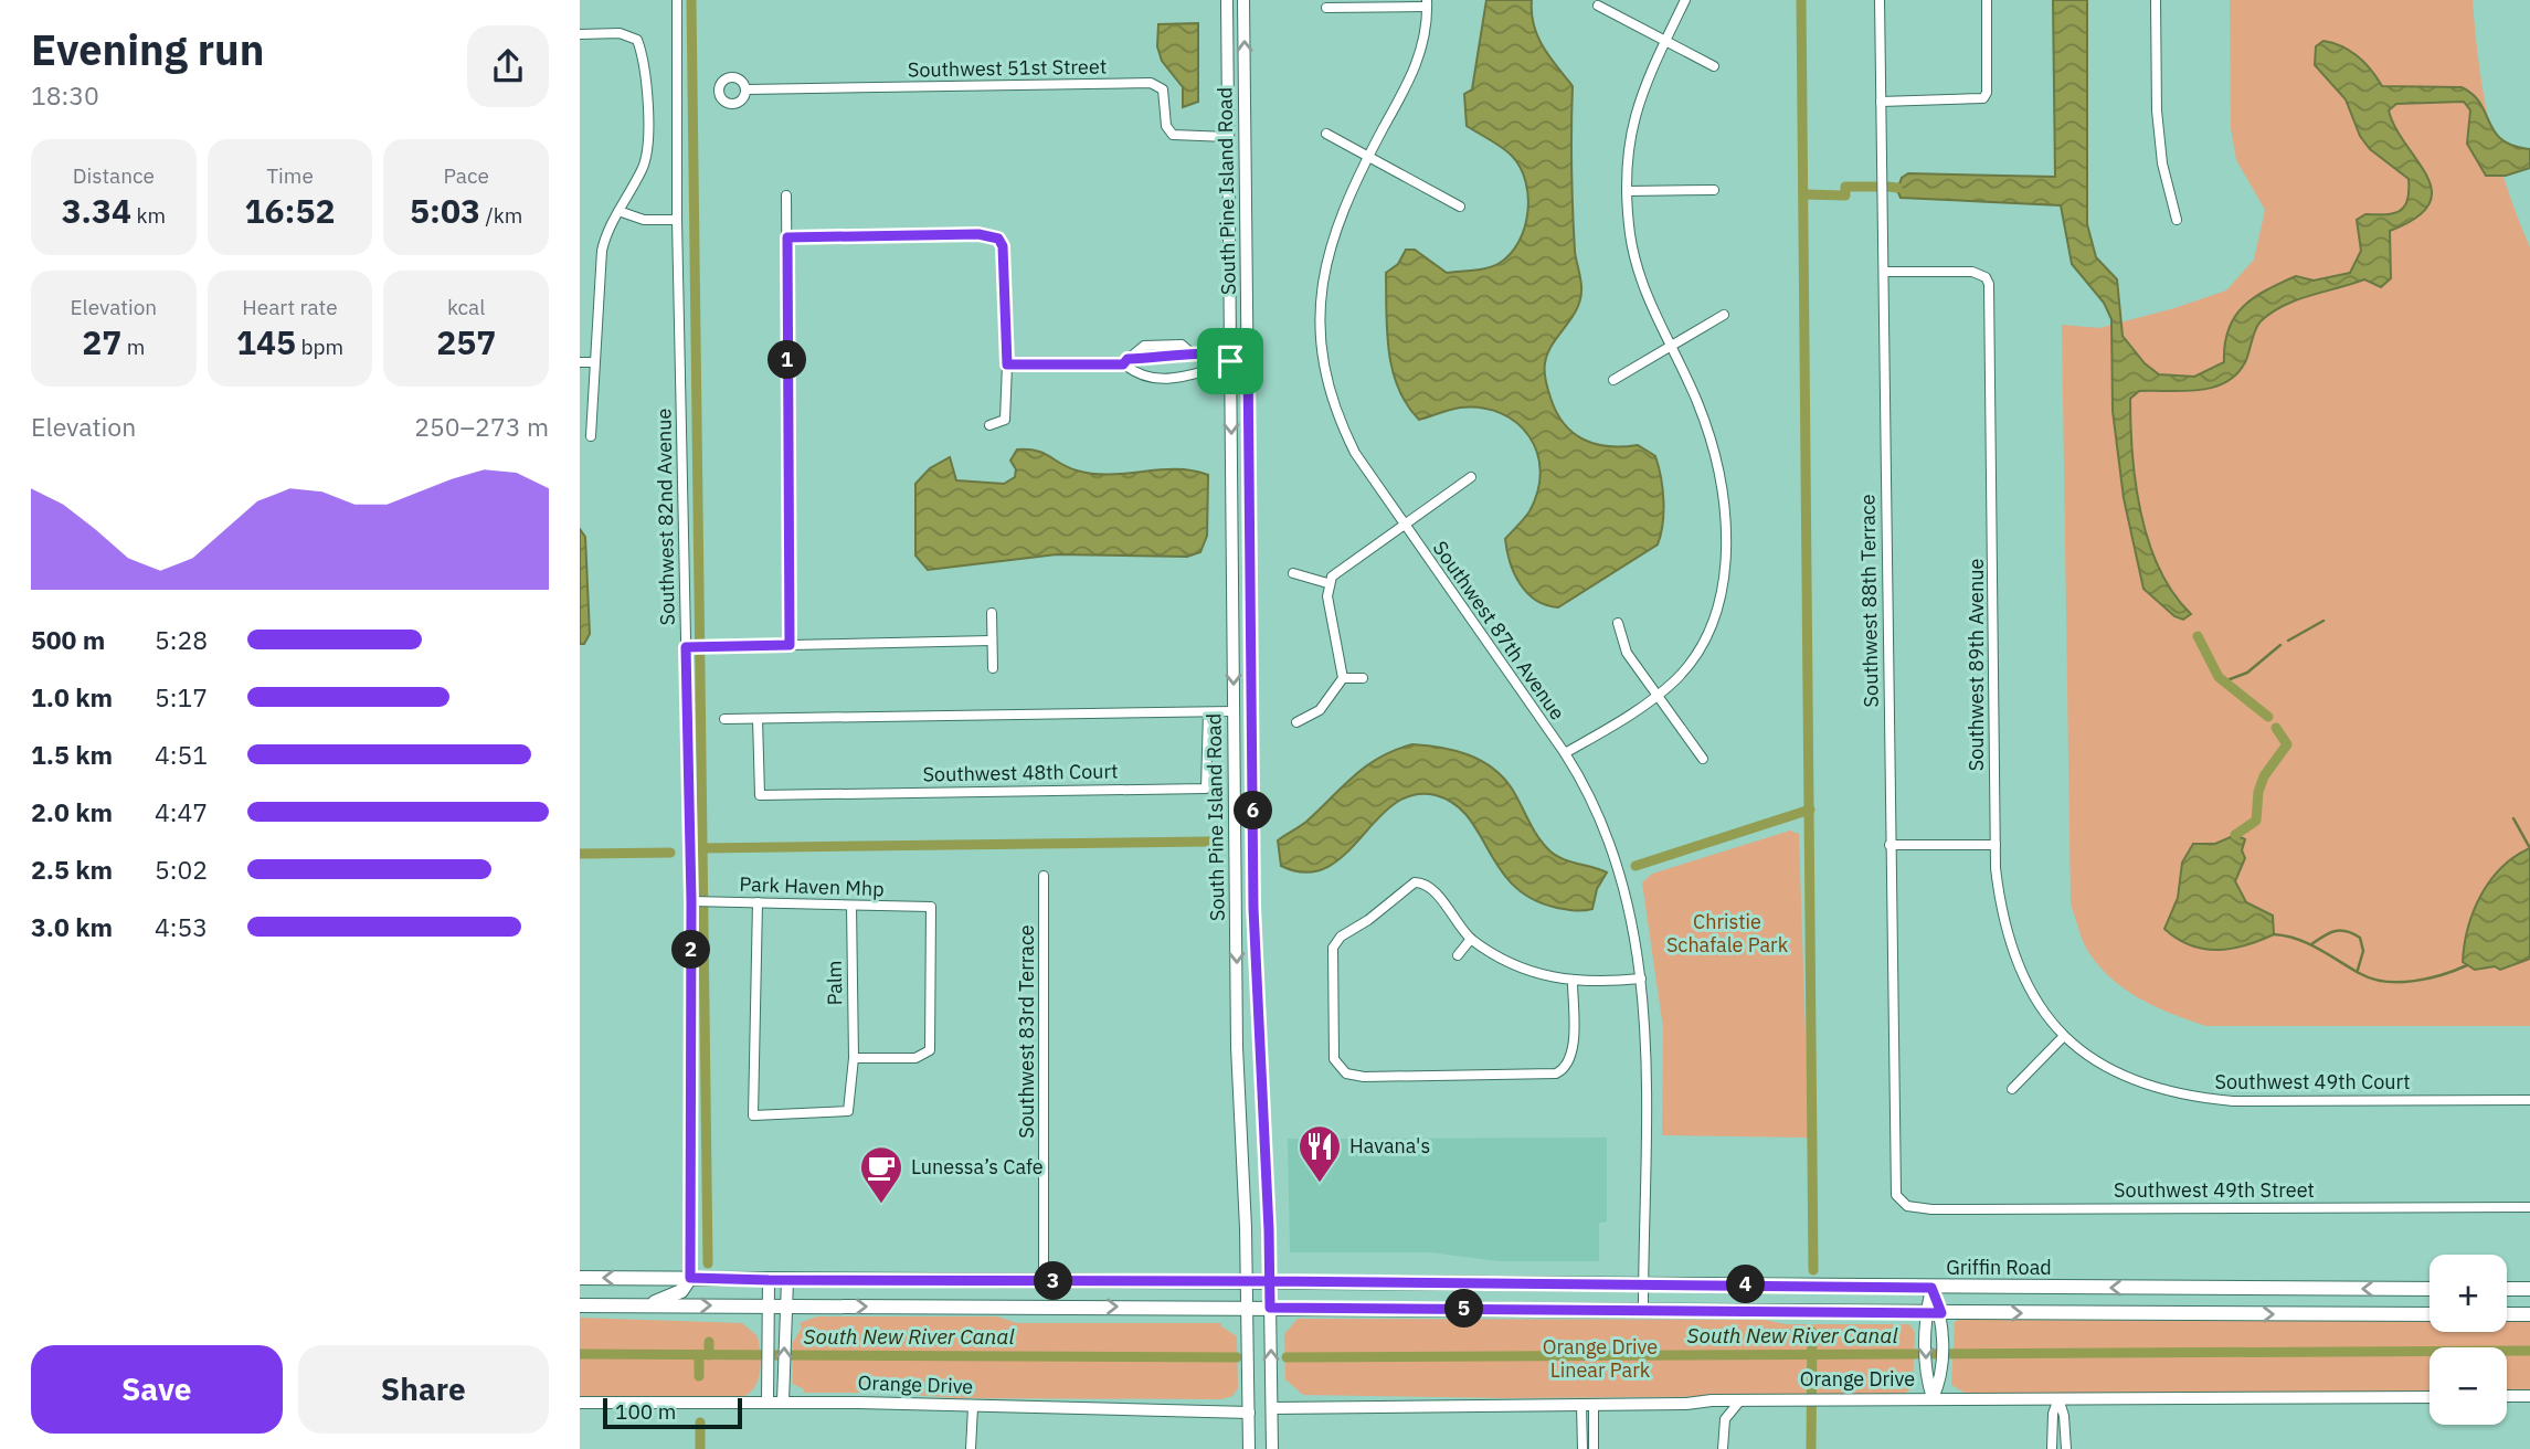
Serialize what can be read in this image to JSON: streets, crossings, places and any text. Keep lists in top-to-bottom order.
{
  "streets": {
    "main road": ["South Pine Island Road", "Griffin Road", "Orange Drive"],
    "street": [
      "Southwest 51st Street",
      "Southwest 82nd Avenue",
      "Southwest 88th Terrace",
      "Southwest 87th Avenue",
      "Southwest 89th Avenue",
      "Southwest 48th Court",
      "Park Haven Mhp",
      "Palm",
      "Southwest 83rd Terrace",
      "Southwest 49th Court",
      "Southwest 49th Street"
    ]
  },
  "crossings": [
    ["Southwest 51st Street", "South Pine Island Road"],
    ["South Pine Island Road", "Griffin Road"],
    ["South Pine Island Road", "Orange Drive"],
    ["Southwest 82nd Avenue", "Park Haven Mhp"],
    ["Southwest 82nd Avenue", "Griffin Road"],
    ["Southwest 88th Terrace", "Southwest 89th Avenue"],
    ["Southwest 88th Terrace", "Southwest 49th Street"],
    ["Southwest 87th Avenue", "Griffin Road"],
    ["Southwest 89th Avenue", "Southwest 49th Court"],
    ["Park Haven Mhp", "Palm"],
    ["Southwest 83rd Terrace", "Griffin Road"]
  ],
  "water": ["South New River Canal"],
  "parks": ["Christie Schafale Park", "Orange Drive Linear Park"],
  "places": {
    "restaurant": ["Havana's"],
    "cafe": ["Lunessa’s Cafe"]
  },
  "scale_bar": "100 m",
  "page": {
    "heading": ["Evening run", "18:30"],
    "stats": [
      ["Distance", "3.34 km"],
      ["Time", "16:52"],
      ["Pace", "5:03 /km"],
      ["Elevation", "27 m"],
      ["Heart rate", "145 bpm"],
      ["kcal", "257"]
    ],
    "pins": [
      "1",
      "6",
      "2",
      "3",
      "4",
      "5"
    ],
    "chart": ["Elevation", "250–273 m"],
    "list": [
      {
        "name": "500 m",
        "note": "5:28"
      },
      {
        "name": "1.0 km",
        "note": "5:17"
      },
      {
        "name": "1.5 km",
        "note": "4:51"
      },
      {
        "name": "2.0 km",
        "note": "4:47"
      },
      {
        "name": "2.5 km",
        "note": "5:02"
      },
      {
        "name": "3.0 km",
        "note": "4:53"
      }
    ],
    "map_buttons": ["+", "−"],
    "buttons": ["Save", "Share"],
    "scale": "100 m"
  }
}
